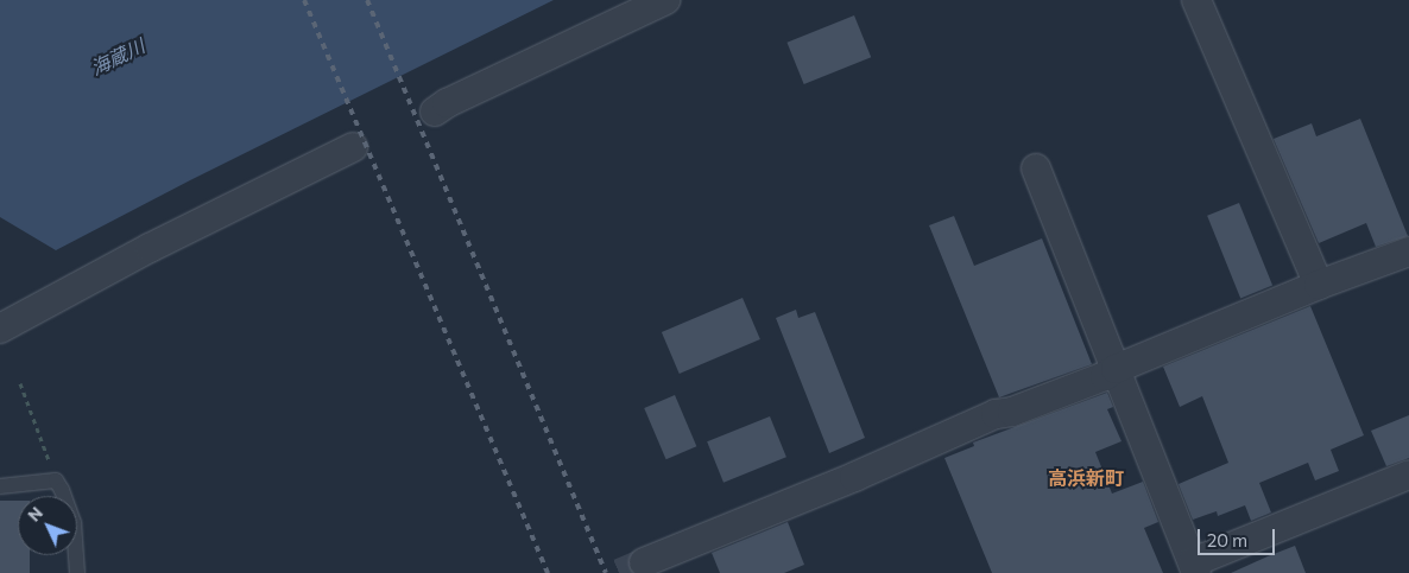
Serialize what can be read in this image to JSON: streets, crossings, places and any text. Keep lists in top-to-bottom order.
{
  "districts": ["高浜新町"],
  "water": ["海蔵川"],
  "scale_bar": "20 m",
  "north": "top left"
}
